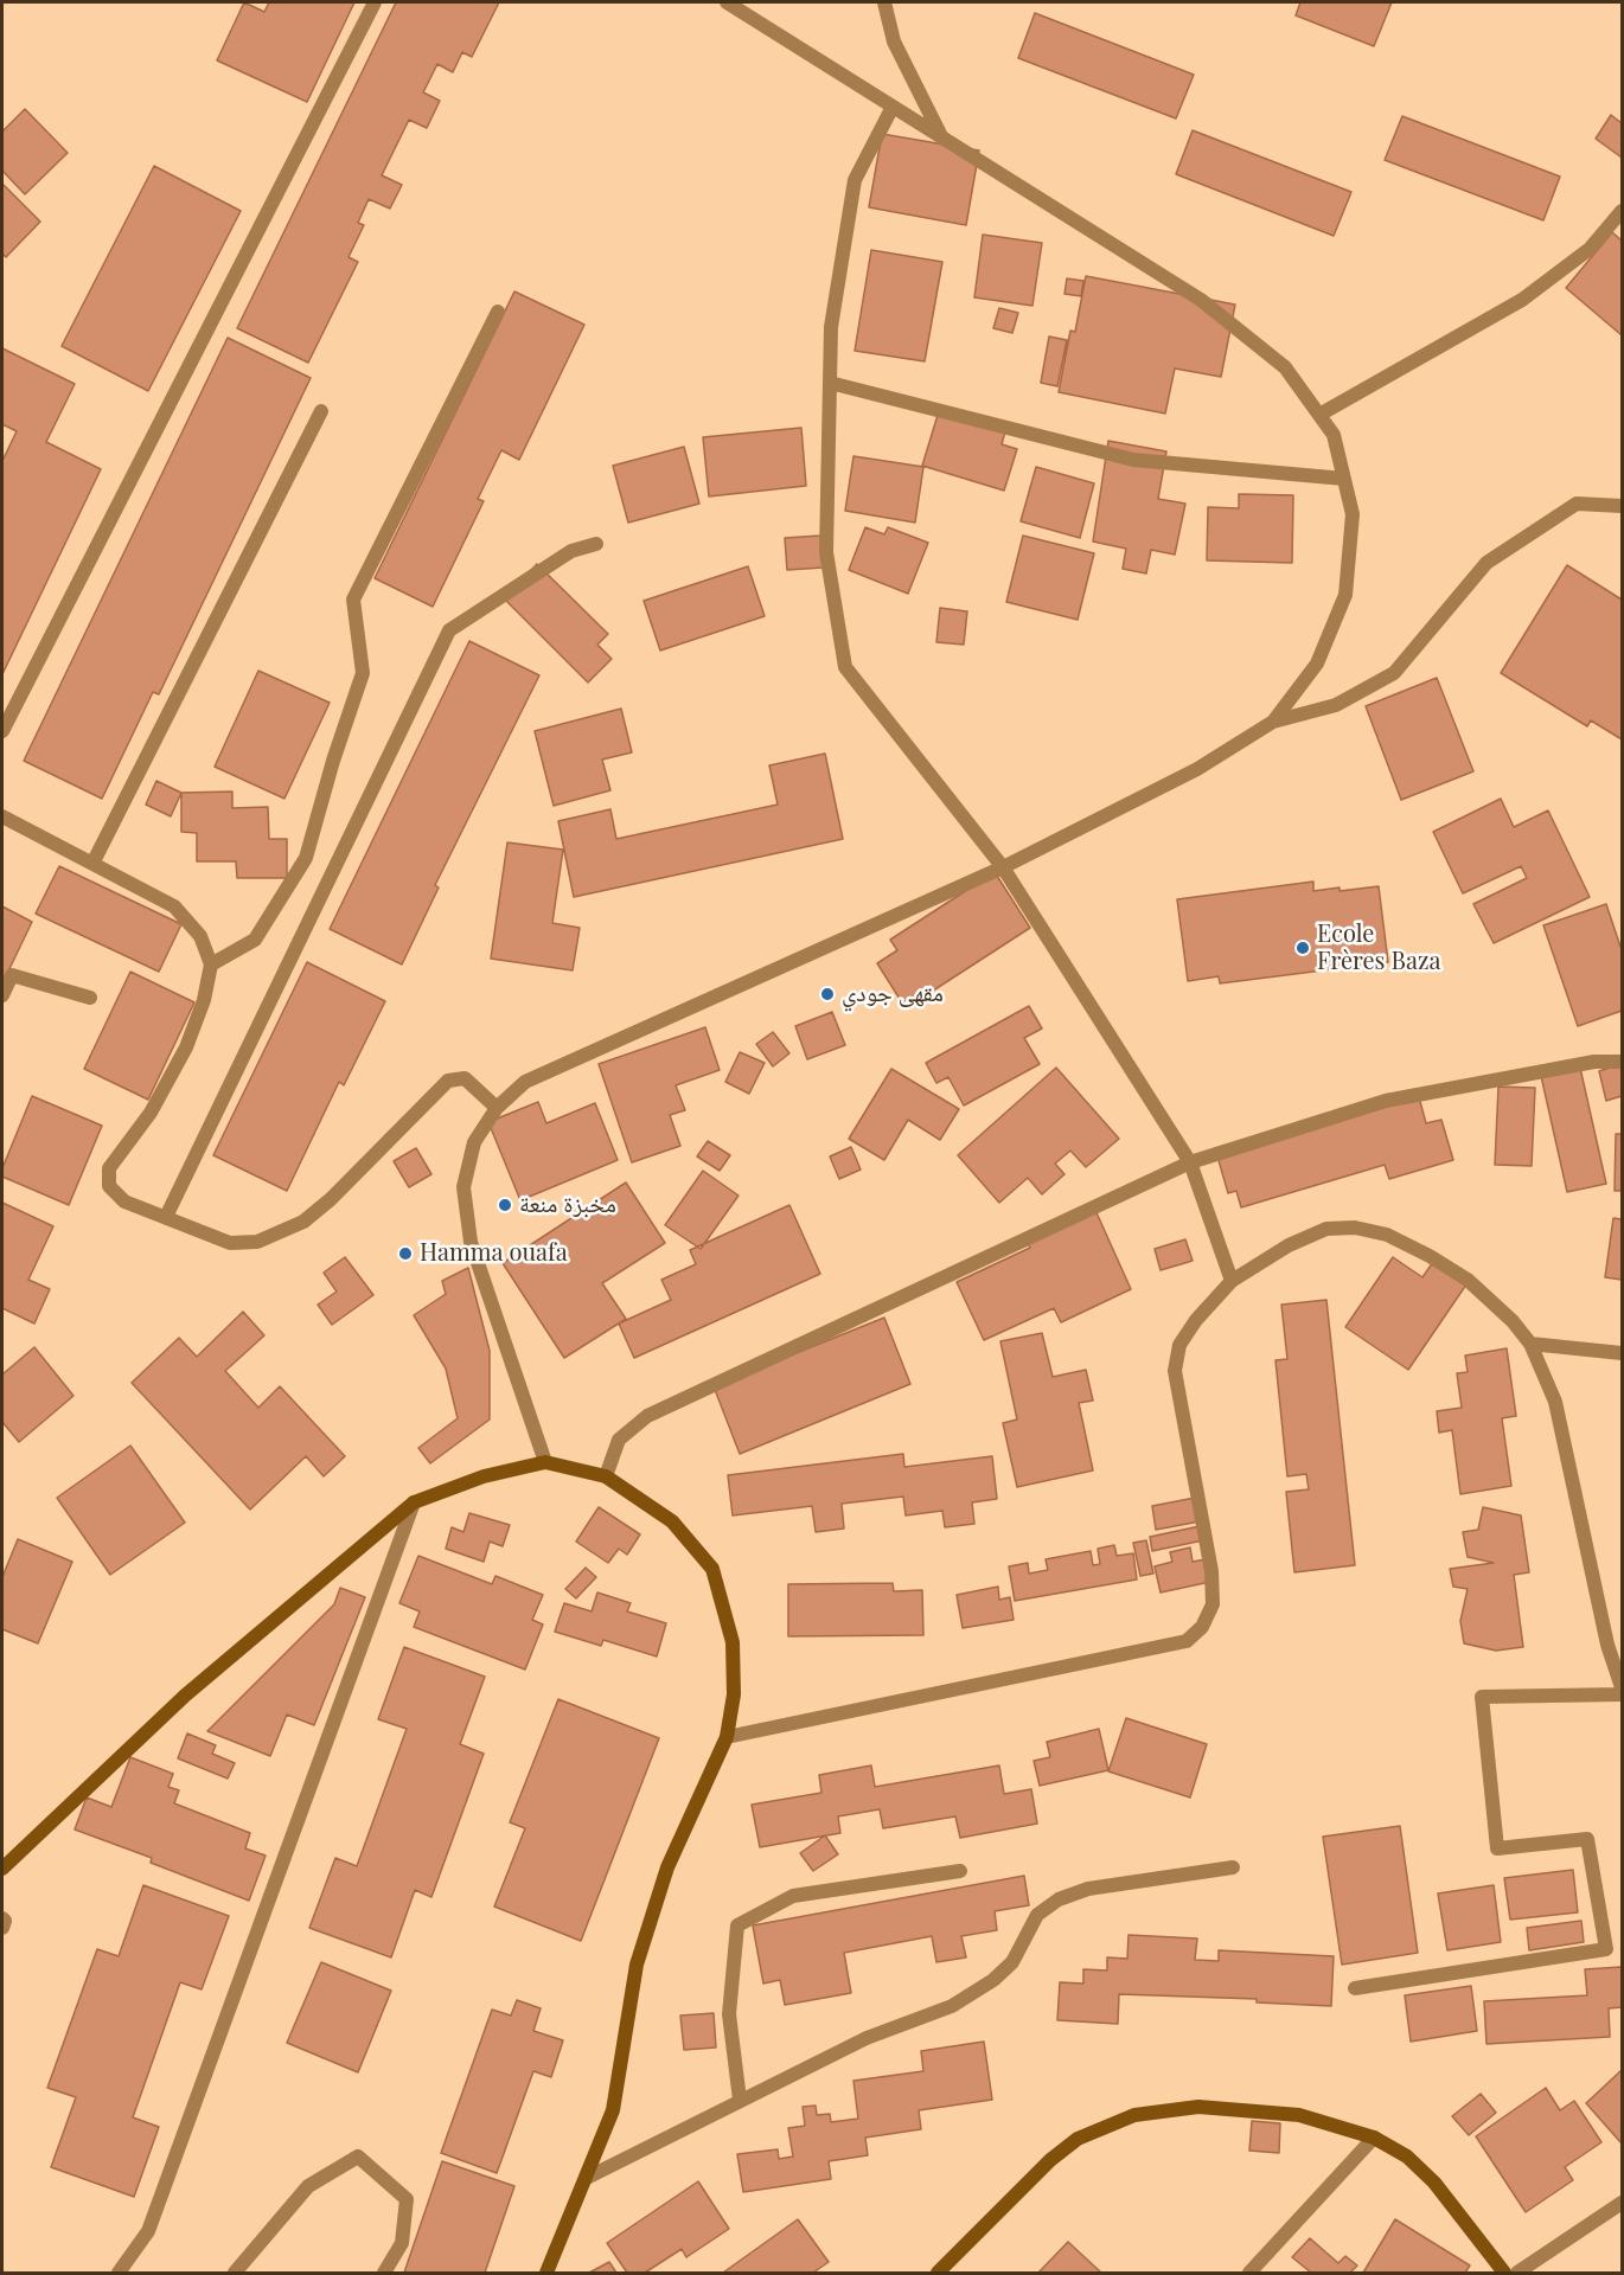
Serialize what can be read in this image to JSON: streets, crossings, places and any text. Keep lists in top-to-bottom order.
{
  "places": [
    "Ecole Frères Baza",
    "مقهى جودي",
    "مخبزة منعة",
    "Hamma ouafa"
  ]
}
